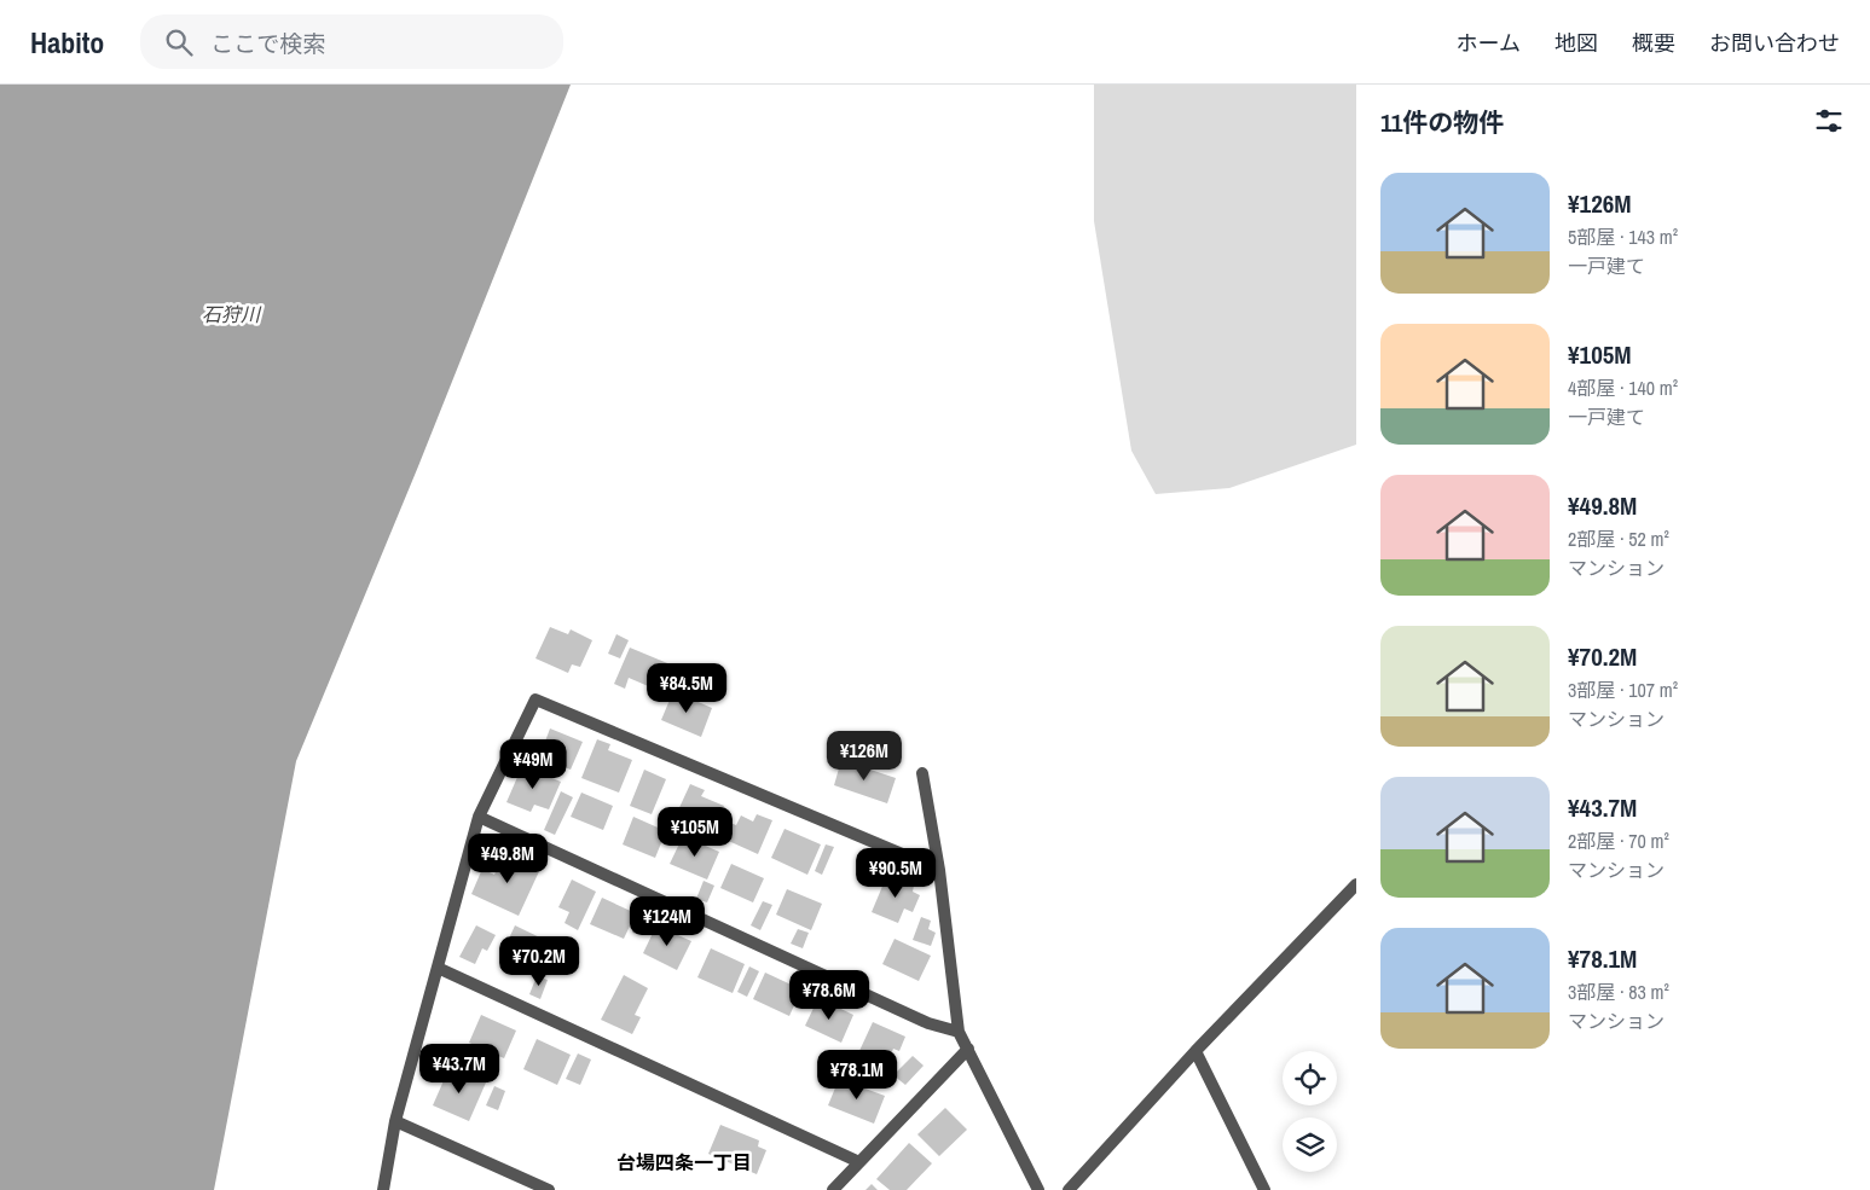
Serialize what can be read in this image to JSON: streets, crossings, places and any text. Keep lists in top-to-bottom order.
{
  "districts": ["台場四条一丁目"],
  "water": ["石狩川"],
  "page": {
    "header": "Habito",
    "search": "ここで検索",
    "nav": [
      "ホーム",
      "地図",
      "概要",
      "お問い合わせ"
    ],
    "heading": "11件の物件",
    "list": [
      {
        "name": "¥126M",
        "note": "5部屋 · 143 m² · 一戸建て"
      },
      {
        "name": "¥105M",
        "note": "4部屋 · 140 m² · 一戸建て"
      },
      {
        "name": "¥49.8M",
        "note": "2部屋 · 52 m² · マンション"
      },
      {
        "name": "¥70.2M",
        "note": "3部屋 · 107 m² · マンション"
      },
      {
        "name": "¥43.7M",
        "note": "2部屋 · 70 m² · マンション"
      },
      {
        "name": "¥78.1M",
        "note": "3部屋 · 83 m² · マンション"
      }
    ],
    "price": [
      "¥84.5M",
      "¥126M",
      "¥49M",
      "¥105M",
      "¥49.8M",
      "¥90.5M",
      "¥124M",
      "¥70.2M",
      "¥78.6M",
      "¥43.7M",
      "¥78.1M"
    ]
  }
}
